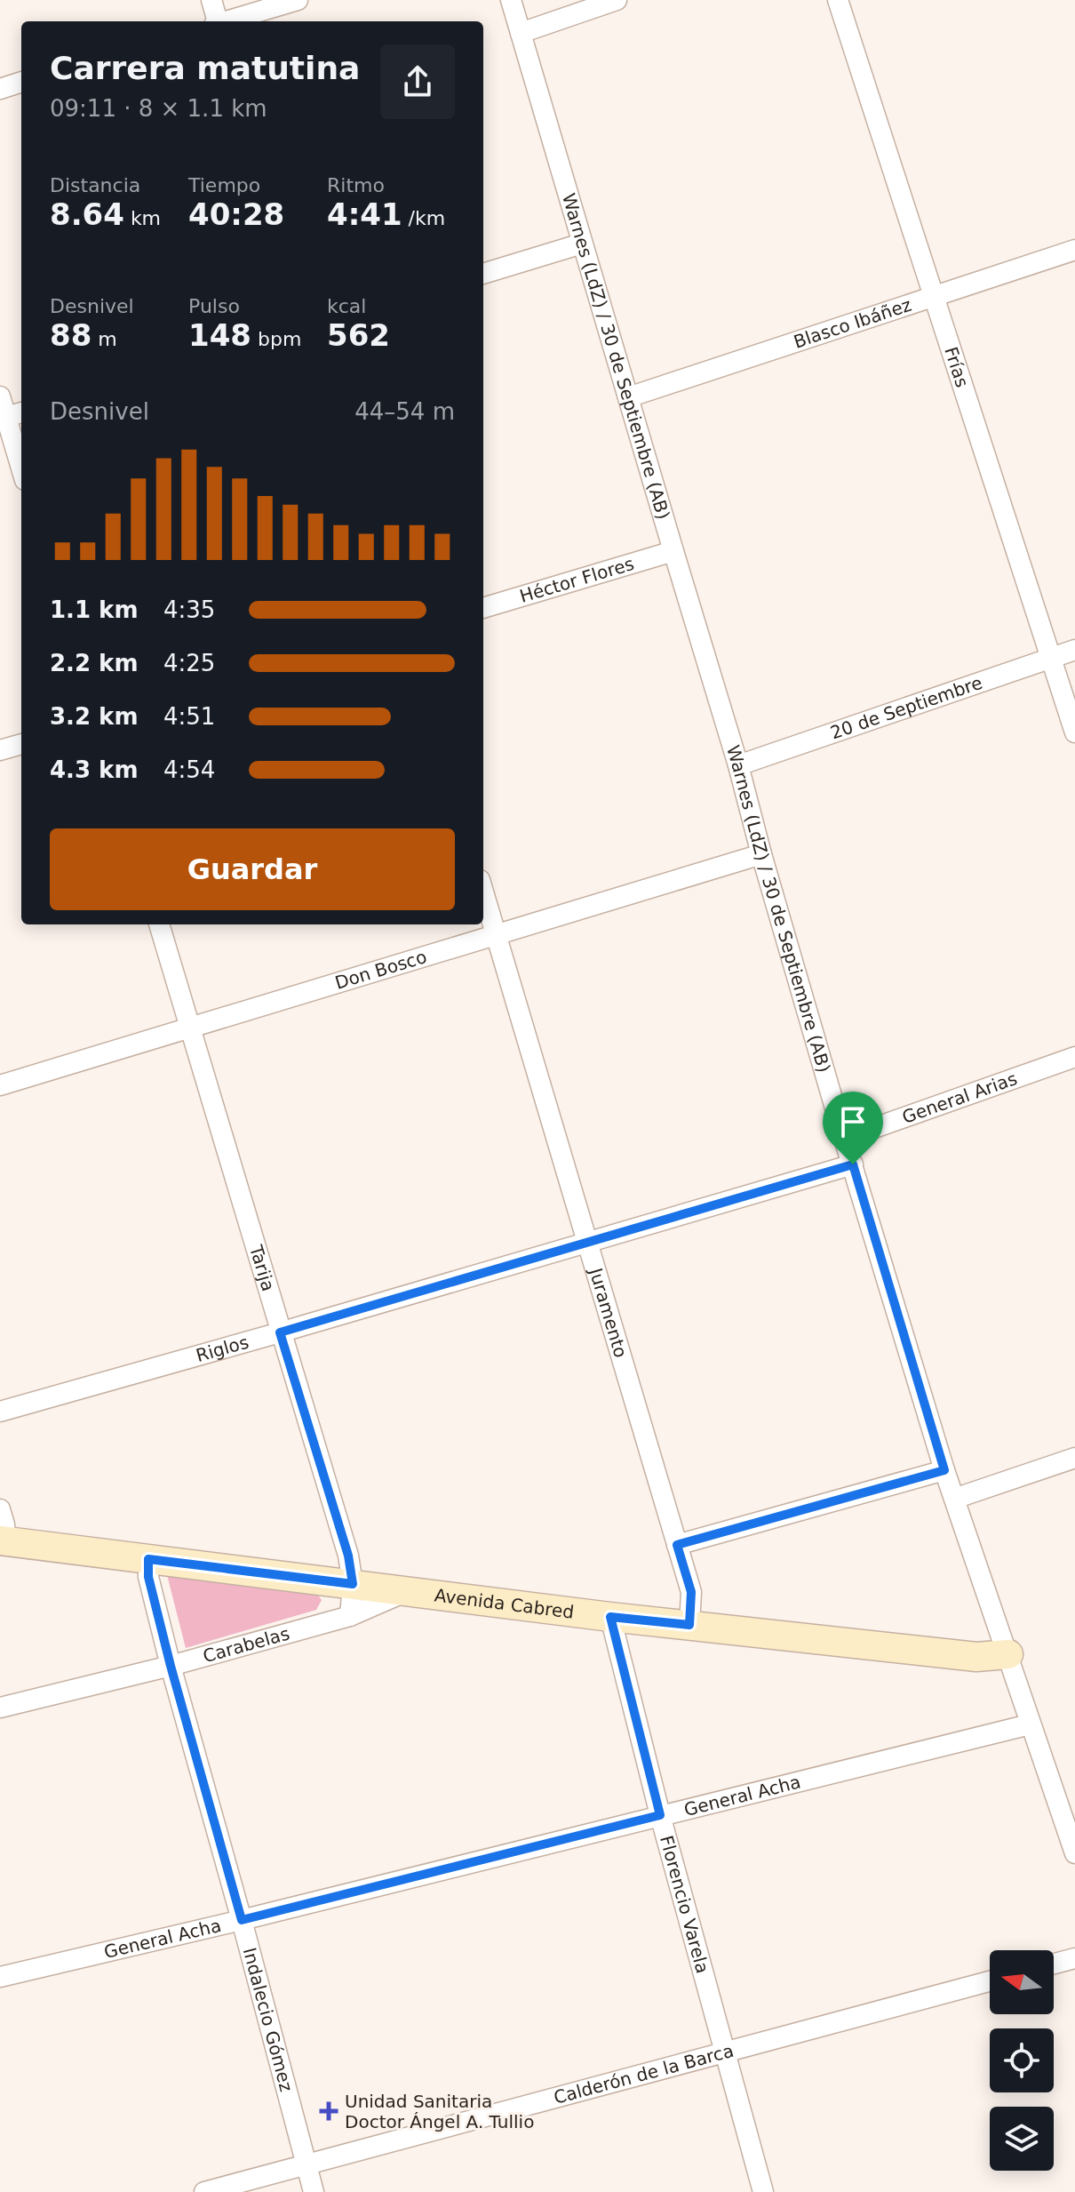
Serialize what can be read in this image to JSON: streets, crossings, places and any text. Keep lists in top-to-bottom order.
{
  "streets": {
    "street": [
      "Blasco Ibáñez",
      "Warnes (LdZ) / 30 de Septiembre (AB)",
      "Frías",
      "Héctor Flores",
      "20 de Septiembre",
      "Don Bosco",
      "General Arias",
      "Tarija",
      "Juramento",
      "Riglos",
      "Avenida Cabred",
      "Carabelas",
      "General Acha",
      "Florencio Varela",
      "Indalecio Gómez",
      "Calderón de la Barca"
    ]
  },
  "crossings": [
    ["Blasco Ibáñez", "Warnes (LdZ) / 30 de Septiembre (AB)"],
    ["Blasco Ibáñez", "Frías"],
    ["Warnes (LdZ) / 30 de Septiembre (AB)", "Héctor Flores"],
    ["Warnes (LdZ) / 30 de Septiembre (AB)", "20 de Septiembre"],
    ["Warnes (LdZ) / 30 de Septiembre (AB)", "Don Bosco"],
    ["Warnes (LdZ) / 30 de Septiembre (AB)", "General Arias"],
    ["Warnes (LdZ) / 30 de Septiembre (AB)", "Riglos"],
    ["Warnes (LdZ) / 30 de Septiembre (AB)", "Avenida Cabred"],
    ["Warnes (LdZ) / 30 de Septiembre (AB)", "General Acha"],
    ["Frías", "20 de Septiembre"],
    ["Don Bosco", "Tarija"],
    ["Don Bosco", "Juramento"],
    ["Tarija", "Riglos"],
    ["Tarija", "Avenida Cabred"],
    ["Tarija", "Carabelas"],
    ["Juramento", "Riglos"],
    ["Juramento", "Avenida Cabred"],
    ["Avenida Cabred", "Carabelas"],
    ["Avenida Cabred", "Florencio Varela"],
    ["Avenida Cabred", "Indalecio Gómez"],
    ["Carabelas", "Indalecio Gómez"],
    ["General Acha", "Florencio Varela"],
    ["General Acha", "Indalecio Gómez"],
    ["Florencio Varela", "Calderón de la Barca"],
    ["Indalecio Gómez", "Calderón de la Barca"]
  ],
  "places": {
    "health": ["Unidad Sanitaria Doctor Ángel A. Tullio"]
  },
  "north": "left",
  "page": {
    "heading": ["Carrera matutina", "09:11 · 8 × 1.1 km"],
    "stats": [
      ["Distancia", "8.64 km"],
      ["Tiempo", "40:28"],
      ["Ritmo", "4:41 /km"],
      ["Desnivel", "88 m"],
      ["Pulso", "148 bpm"],
      ["kcal", "562"]
    ],
    "chart": ["Desnivel", "44–54 m"],
    "list": [
      {
        "name": "1.1 km",
        "note": "4:35"
      },
      {
        "name": "2.2 km",
        "note": "4:25"
      },
      {
        "name": "3.2 km",
        "note": "4:51"
      },
      {
        "name": "4.3 km",
        "note": "4:54"
      }
    ],
    "buttons": "Guardar"
  }
}
